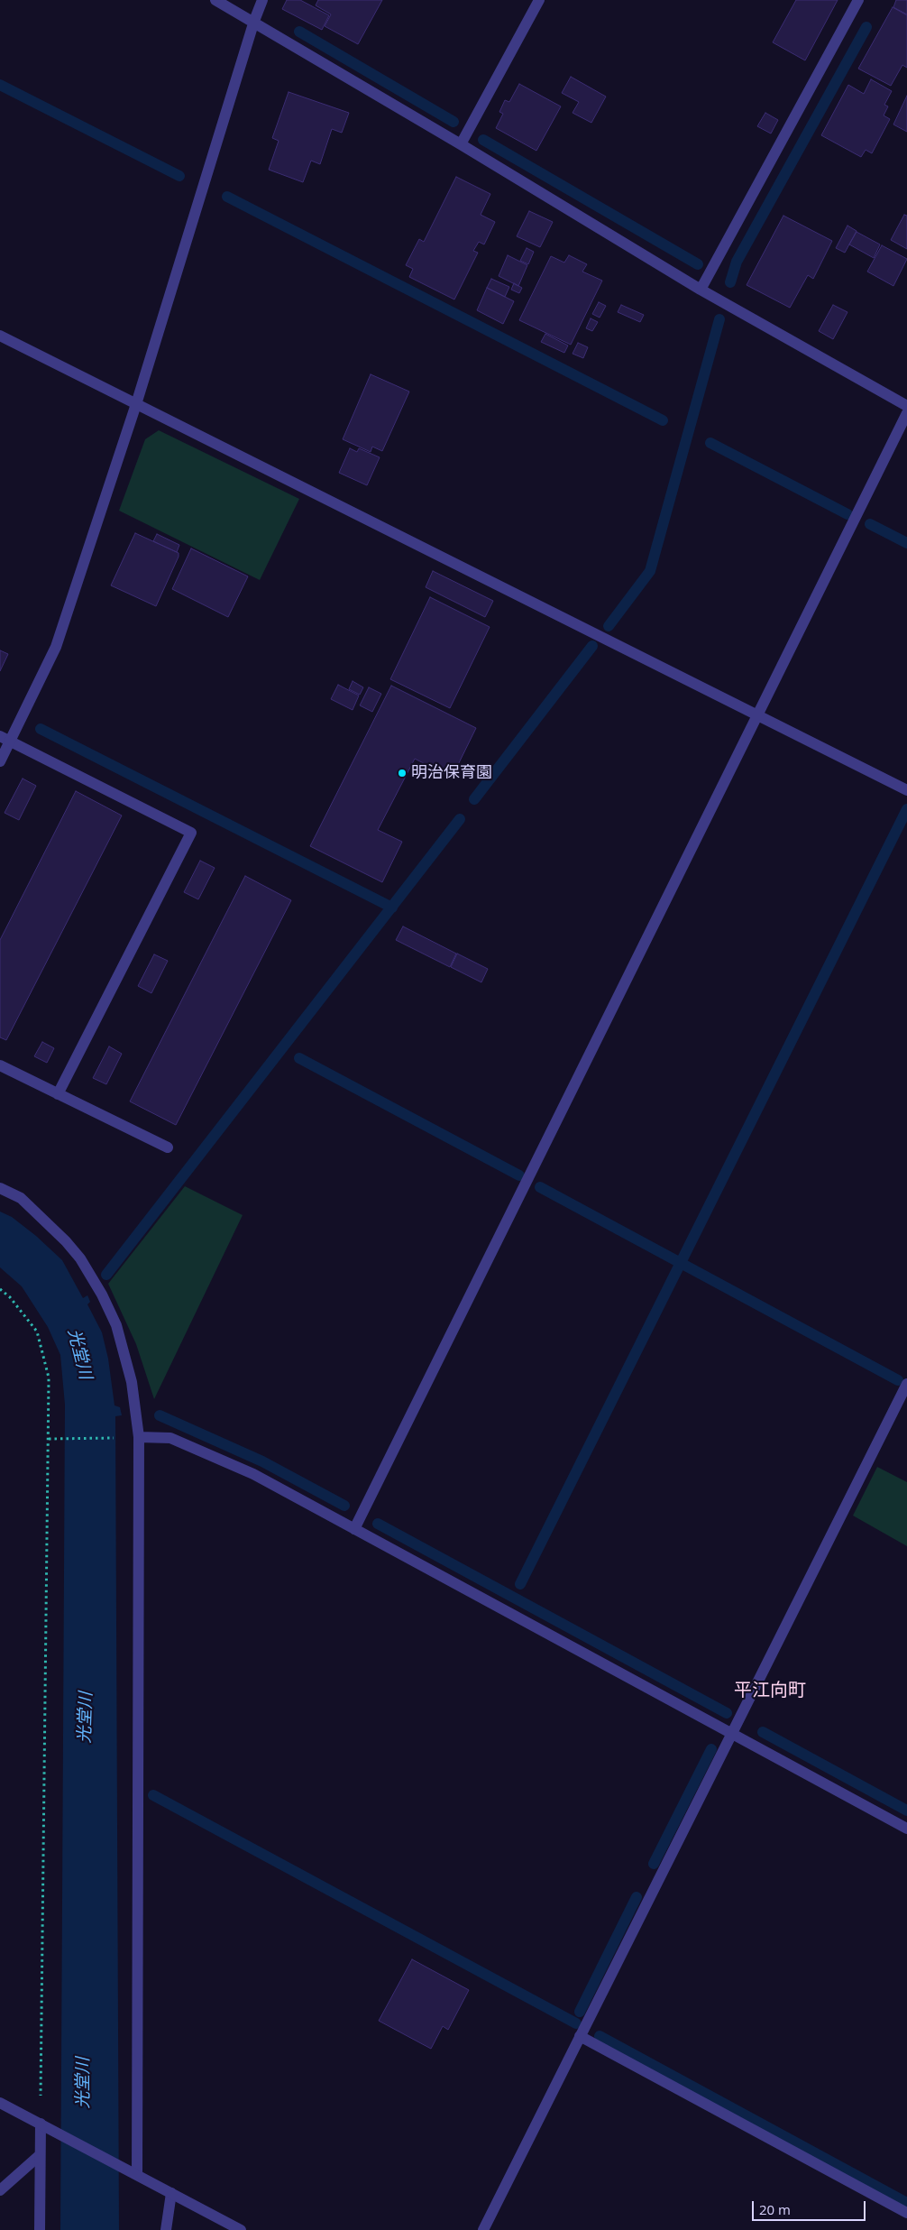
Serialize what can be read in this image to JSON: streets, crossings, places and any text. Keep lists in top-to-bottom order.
{
  "districts": ["平江向町"],
  "water": ["光堂川"],
  "places": ["明治保育園"],
  "scale_bar": "20 m"
}
